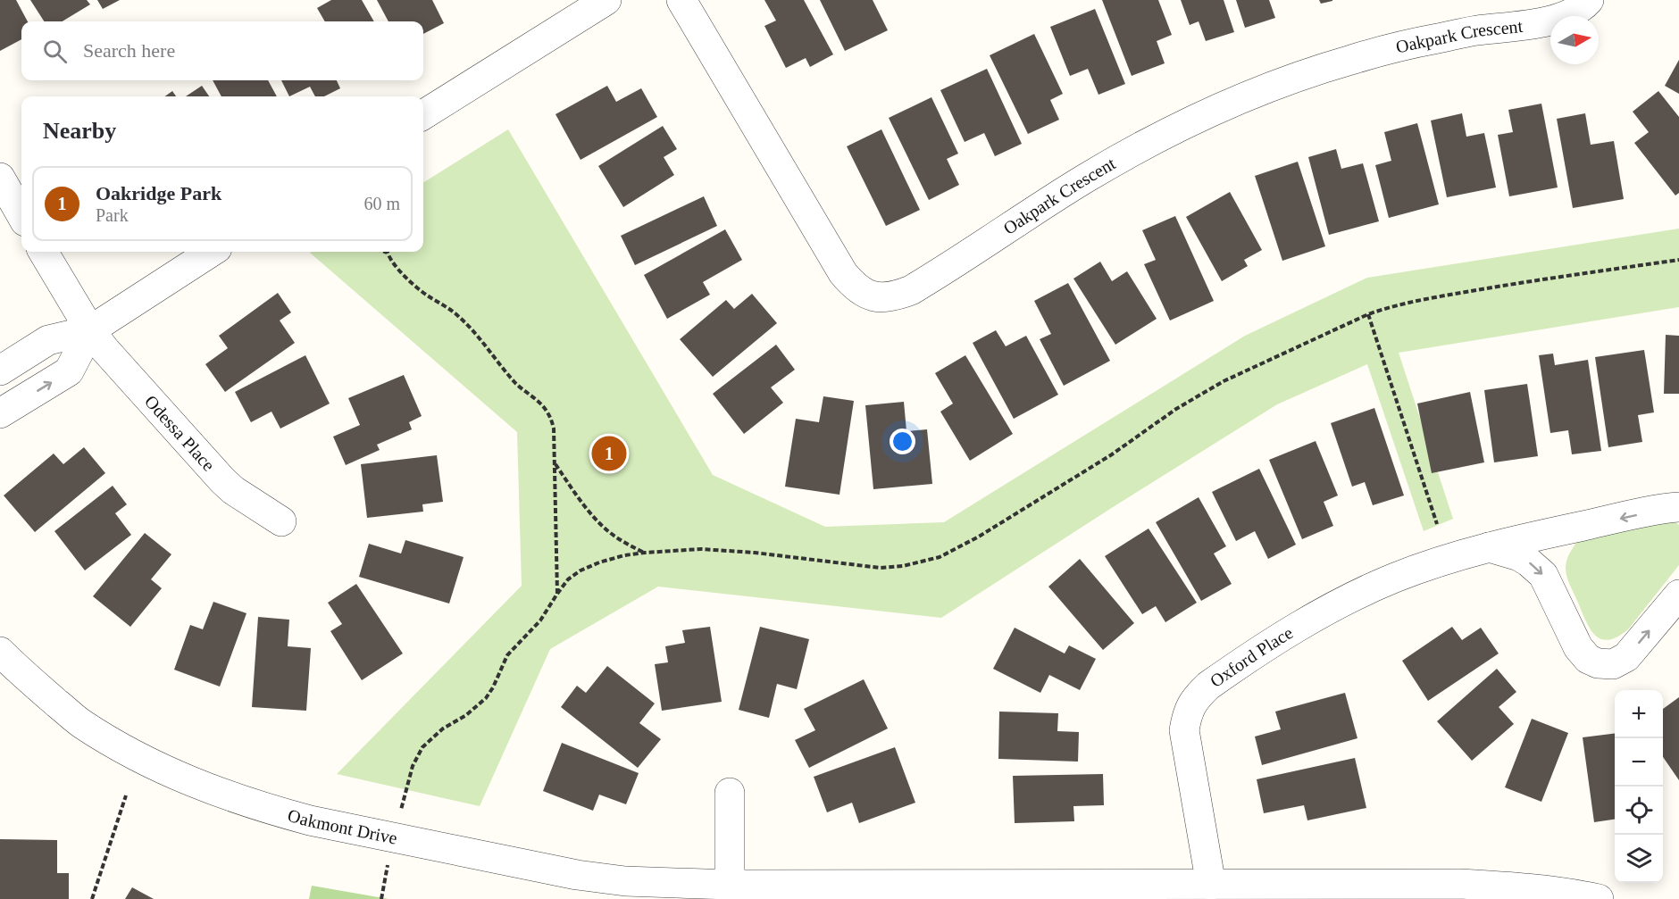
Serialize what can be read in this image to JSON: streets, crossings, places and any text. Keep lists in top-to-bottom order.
{
  "streets": {
    "street": [
      "Oakpark Crescent",
      "Odessa Place",
      "Oxford Place",
      "Oakmont Drive"
    ]
  },
  "crossings": [
    ["Oxford Place", "Oakmont Drive"]
  ],
  "north": "right",
  "page": {
    "search": "Search here",
    "heading": "Nearby",
    "list": [
      {
        "mark": "1",
        "name": "Oakridge Park",
        "note": "Park",
        "value": "60 m"
      }
    ],
    "pins": "1",
    "map_buttons": ["+", "−"]
  }
}
